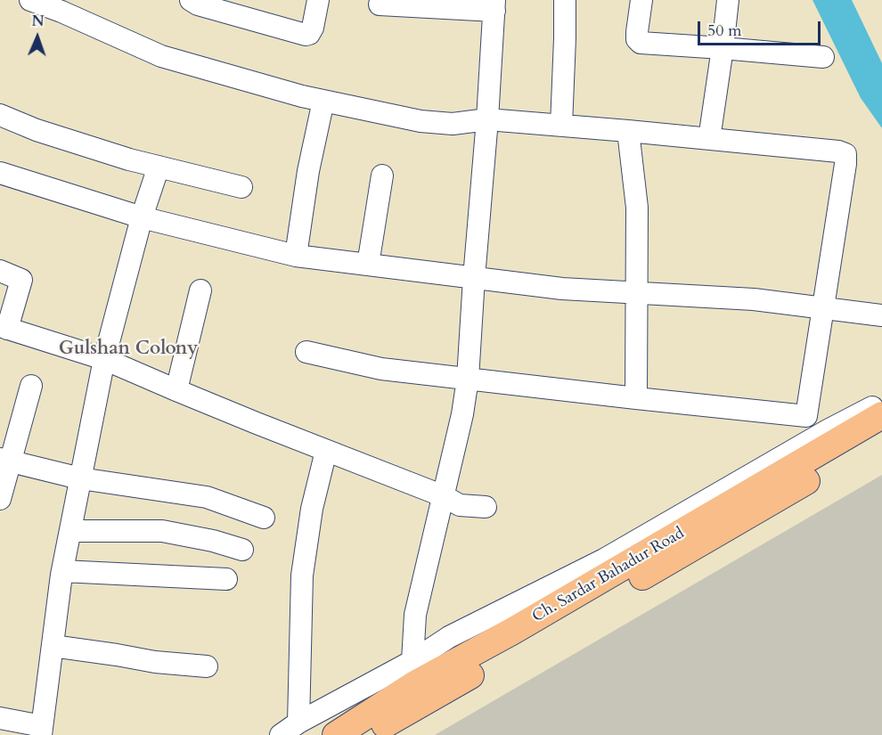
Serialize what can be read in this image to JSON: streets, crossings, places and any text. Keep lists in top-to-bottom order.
{
  "streets": {
    "main road": ["Ch. Sardar Bahadur Road"]
  },
  "districts": ["Gulshan Colony"],
  "scale_bar": "50 m",
  "north": "top"
}
